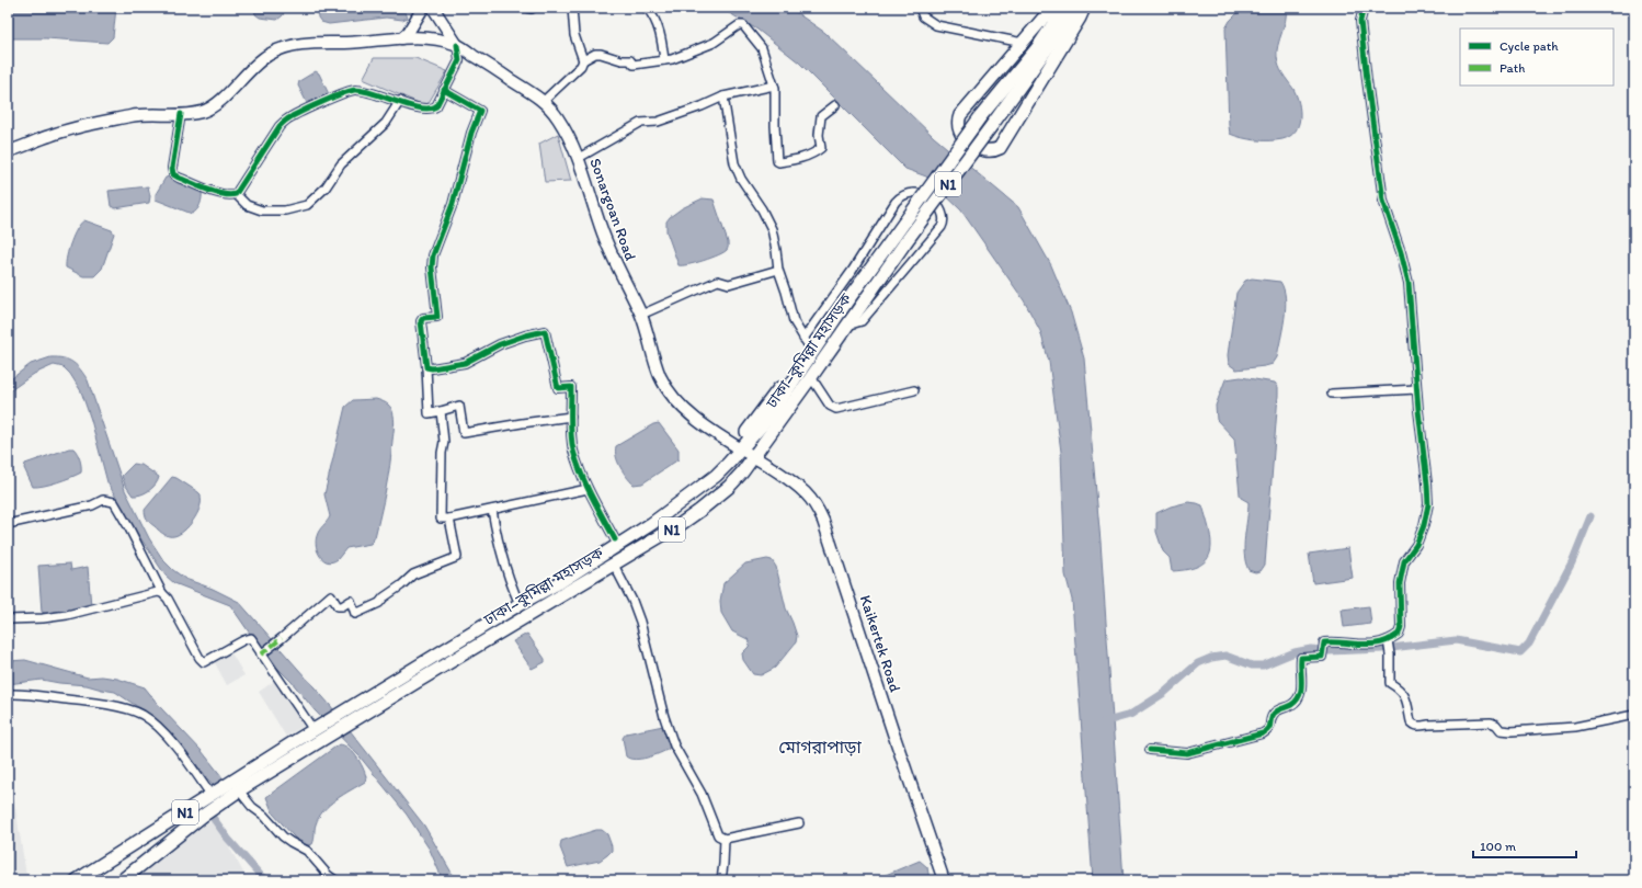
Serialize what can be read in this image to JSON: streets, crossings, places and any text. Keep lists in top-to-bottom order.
{
  "streets": {
    "highway": ["N1", "ঢাকা–কুমিল্লা মহাসড়ক"],
    "main road": ["Sonargoan Road", "Kaikertek Road"]
  },
  "crossings": [
    ["N1", "ঢাকা–কুমিল্লা মহাসড়ক"],
    ["Sonargoan Road", "ঢাকা–কুমিল্লা মহাসড়ক"],
    ["Sonargoan Road", "Kaikertek Road"],
    ["ঢাকা–কুমিল্লা মহাসড়ক", "Kaikertek Road"]
  ],
  "districts": ["মোগরাপাড়া"],
  "legend": ["Cycle path", "Path"],
  "scale_bar": "100 m"
}
